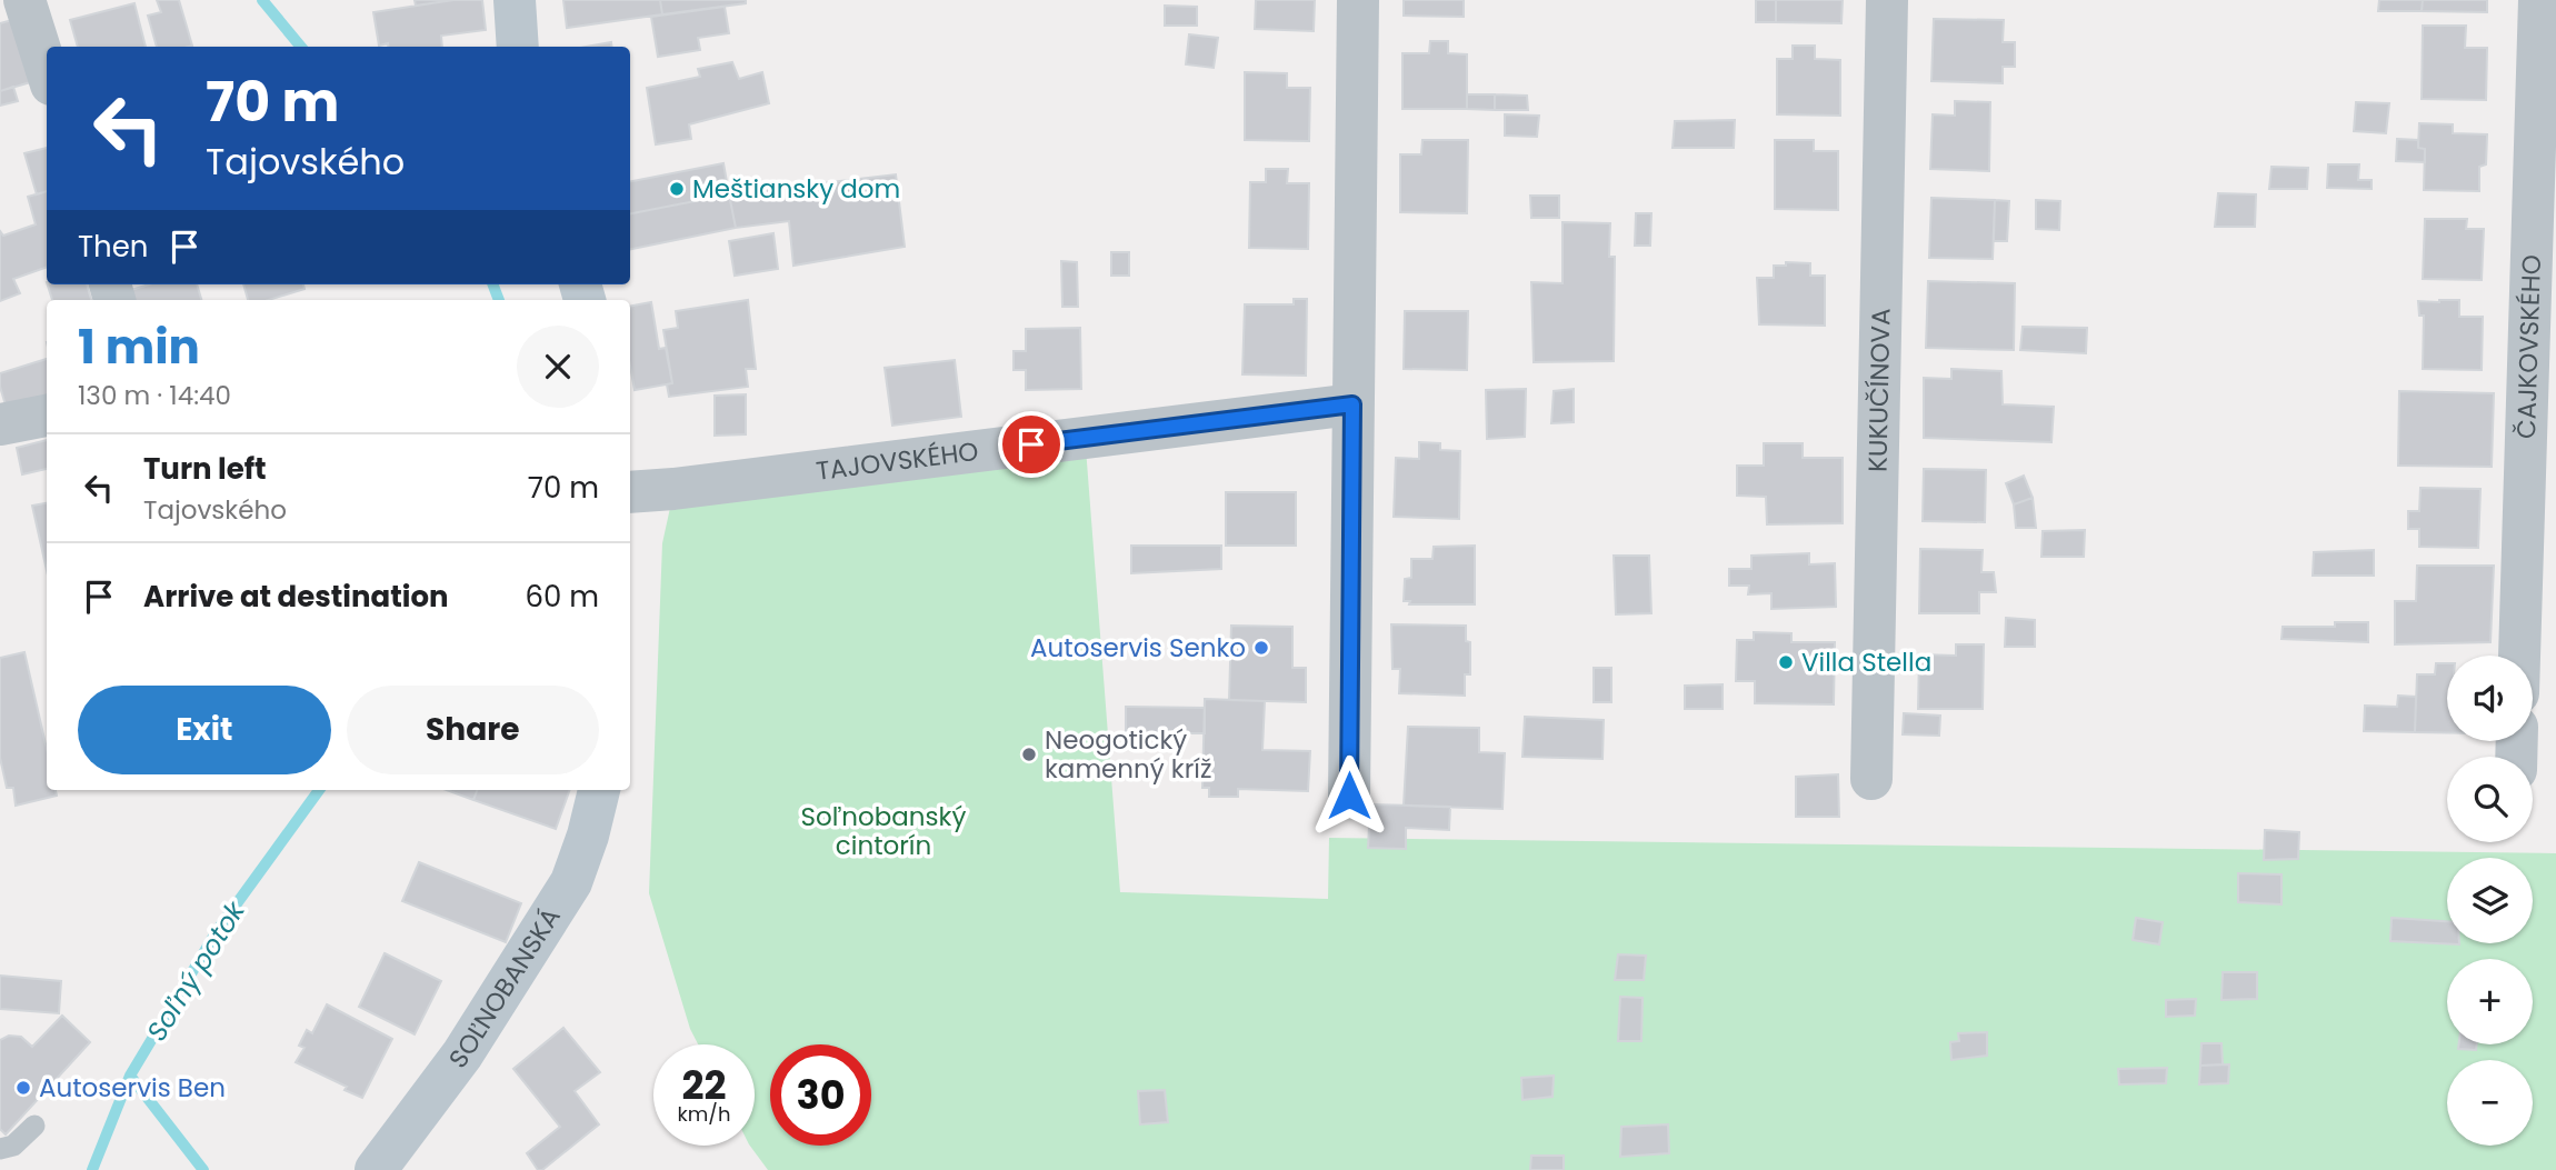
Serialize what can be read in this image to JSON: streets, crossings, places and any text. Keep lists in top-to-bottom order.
{
  "streets": {
    "street": [
      "ČAJKOVSKÉHO",
      "KUKUČÍNOVA",
      "TAJOVSKÉHO",
      "SOĽNOBANSKÁ"
    ]
  },
  "water": ["Soľný potok"],
  "parks": ["Soľnobanský cintorín"],
  "places": [
    "Meštiansky dom",
    "Autoservis Senko",
    "Villa Stella",
    "Neogotický kamenný kríž",
    "Autoservis Ben"
  ],
  "page": {
    "turn": ["70 m", "Tajovského"],
    "then": "Then",
    "heading": ["1 min", "130 m · 14:40"],
    "list": [
      {
        "name": "Turn left",
        "note": "Tajovského",
        "value": "70 m"
      },
      {
        "name": "Arrive at destination",
        "value": "60 m"
      }
    ],
    "map_buttons": ["+", "−"],
    "buttons": ["Exit", "Share"],
    "speed": "22 km/h",
    "limit": "30"
  }
}
